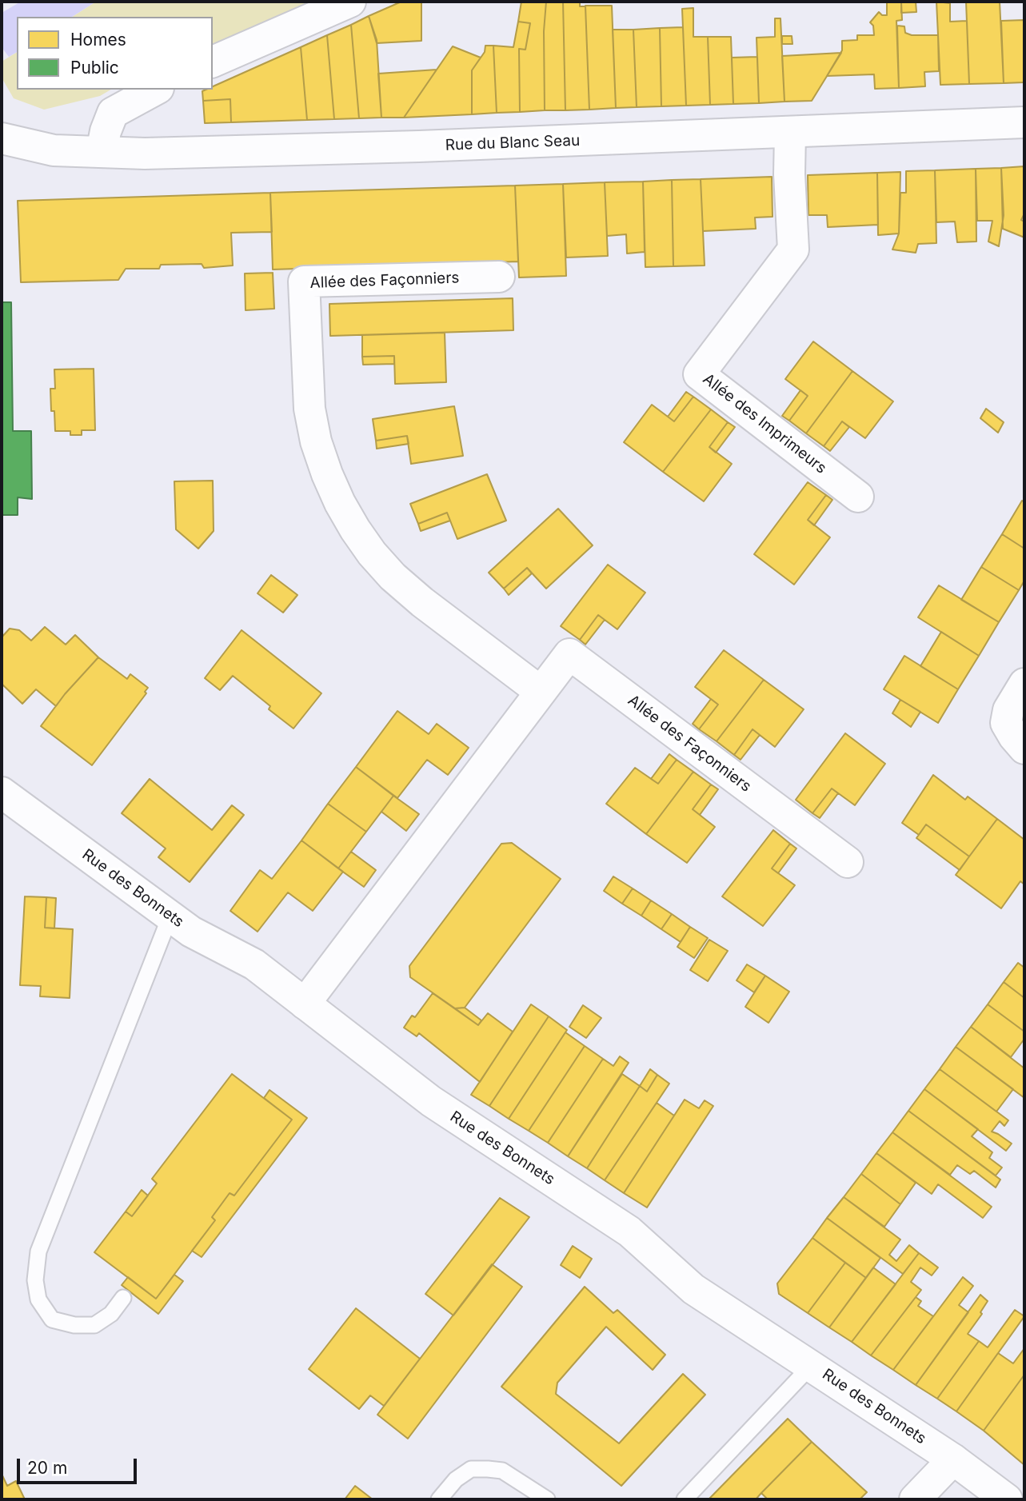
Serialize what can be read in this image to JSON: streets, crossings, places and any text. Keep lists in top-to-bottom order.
{
  "streets": {
    "street": [
      "Rue du Blanc Seau",
      "Allée des Façonniers",
      "Allée des Imprimeurs",
      "Rue des Bonnets"
    ]
  },
  "crossings": [
    ["Rue du Blanc Seau", "Allée des Imprimeurs"],
    ["Allée des Façonniers", "Rue des Bonnets"]
  ],
  "legend": ["Homes", "Public"],
  "scale_bar": "20 m"
}
